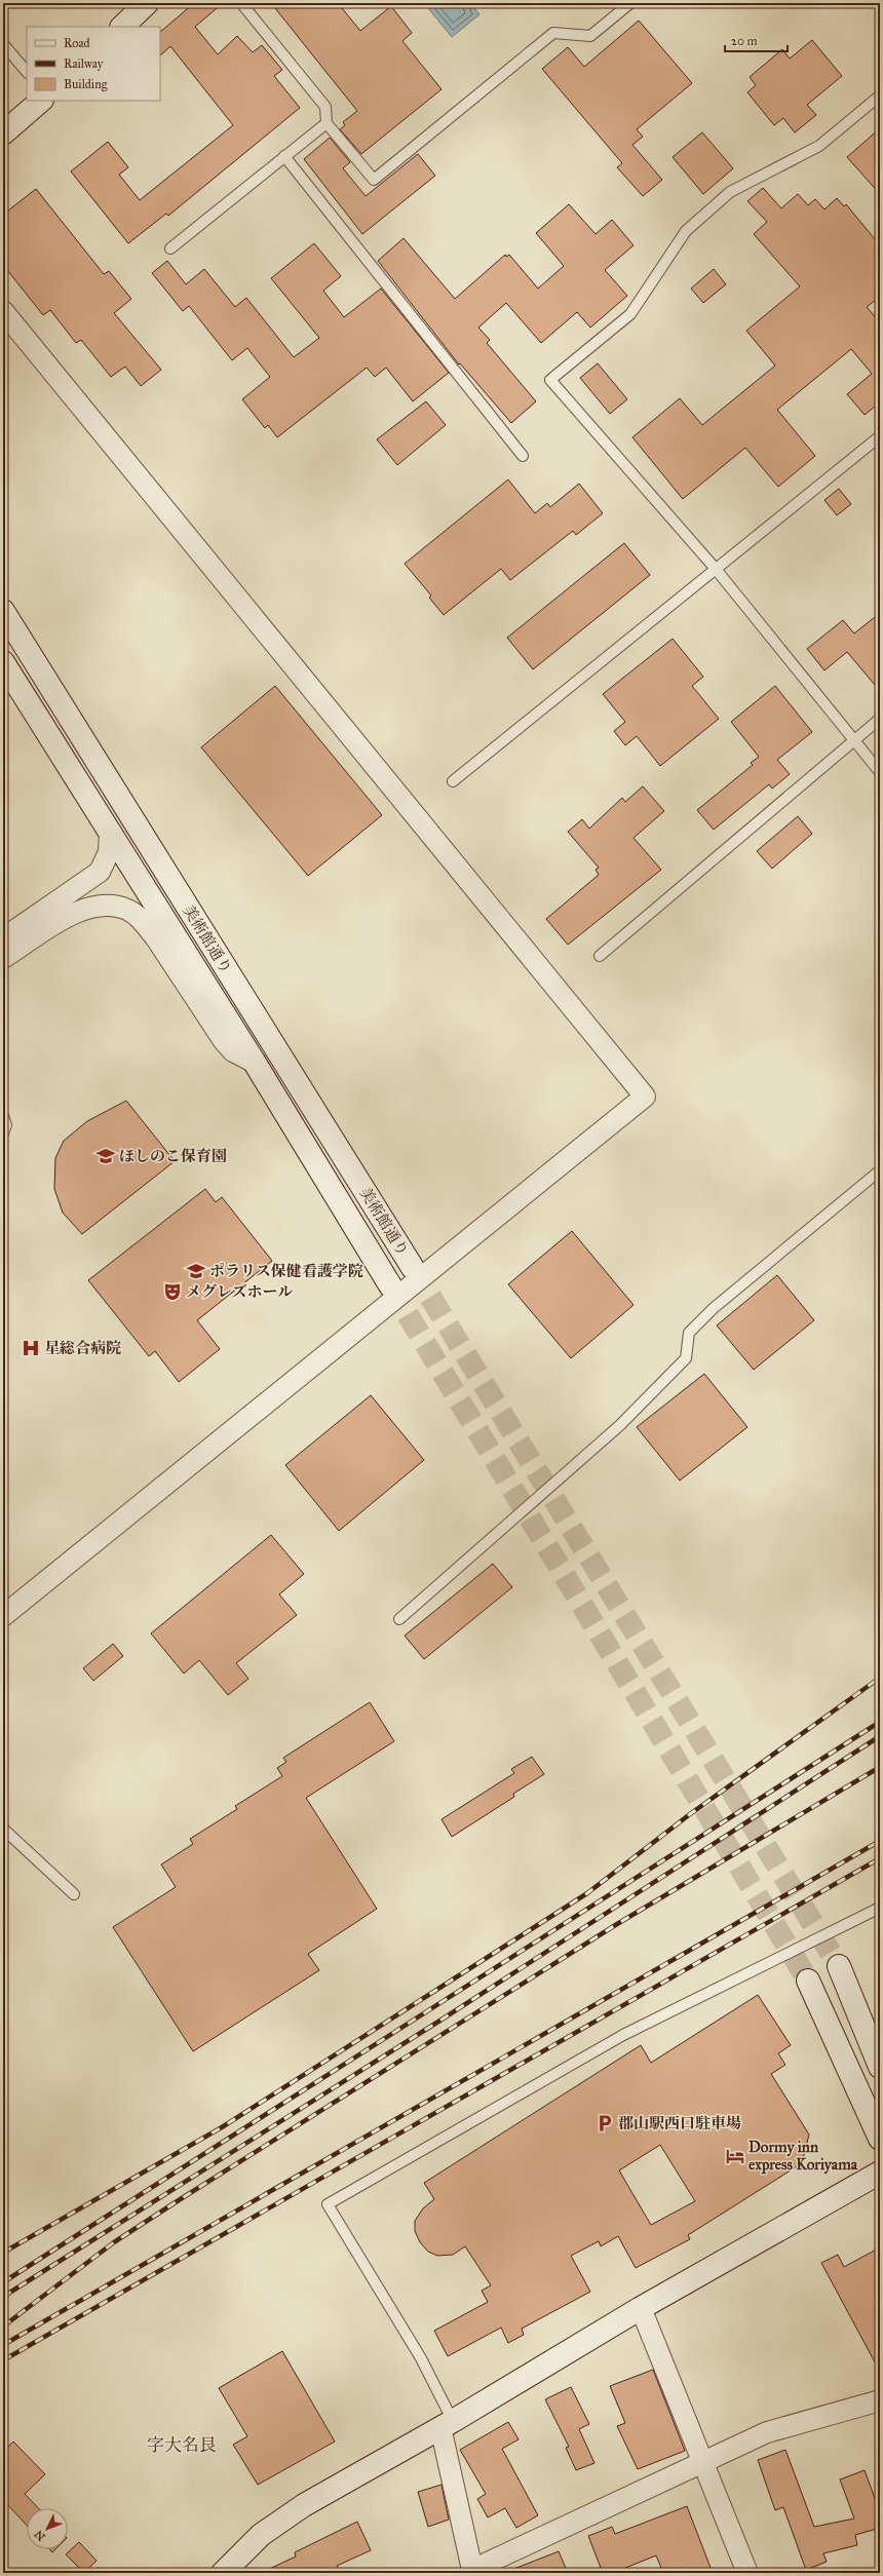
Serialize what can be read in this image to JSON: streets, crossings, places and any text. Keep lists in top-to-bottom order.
{
  "streets": {
    "street": ["美術館通り"]
  },
  "districts": ["字大名艮"],
  "places": {
    "school or university": ["ほしのこ保育園", "ポラリス保健看護学院"],
    "theatre": ["メグレズホール"],
    "hospital": ["星総合病院"],
    "parking": ["郡山駅西口駐車場"],
    "hotel": ["Dormy inn express Koriyama"]
  },
  "legend": ["Road", "Railway", "Building"],
  "scale_bar": "20 m",
  "north": "bottom left"
}
